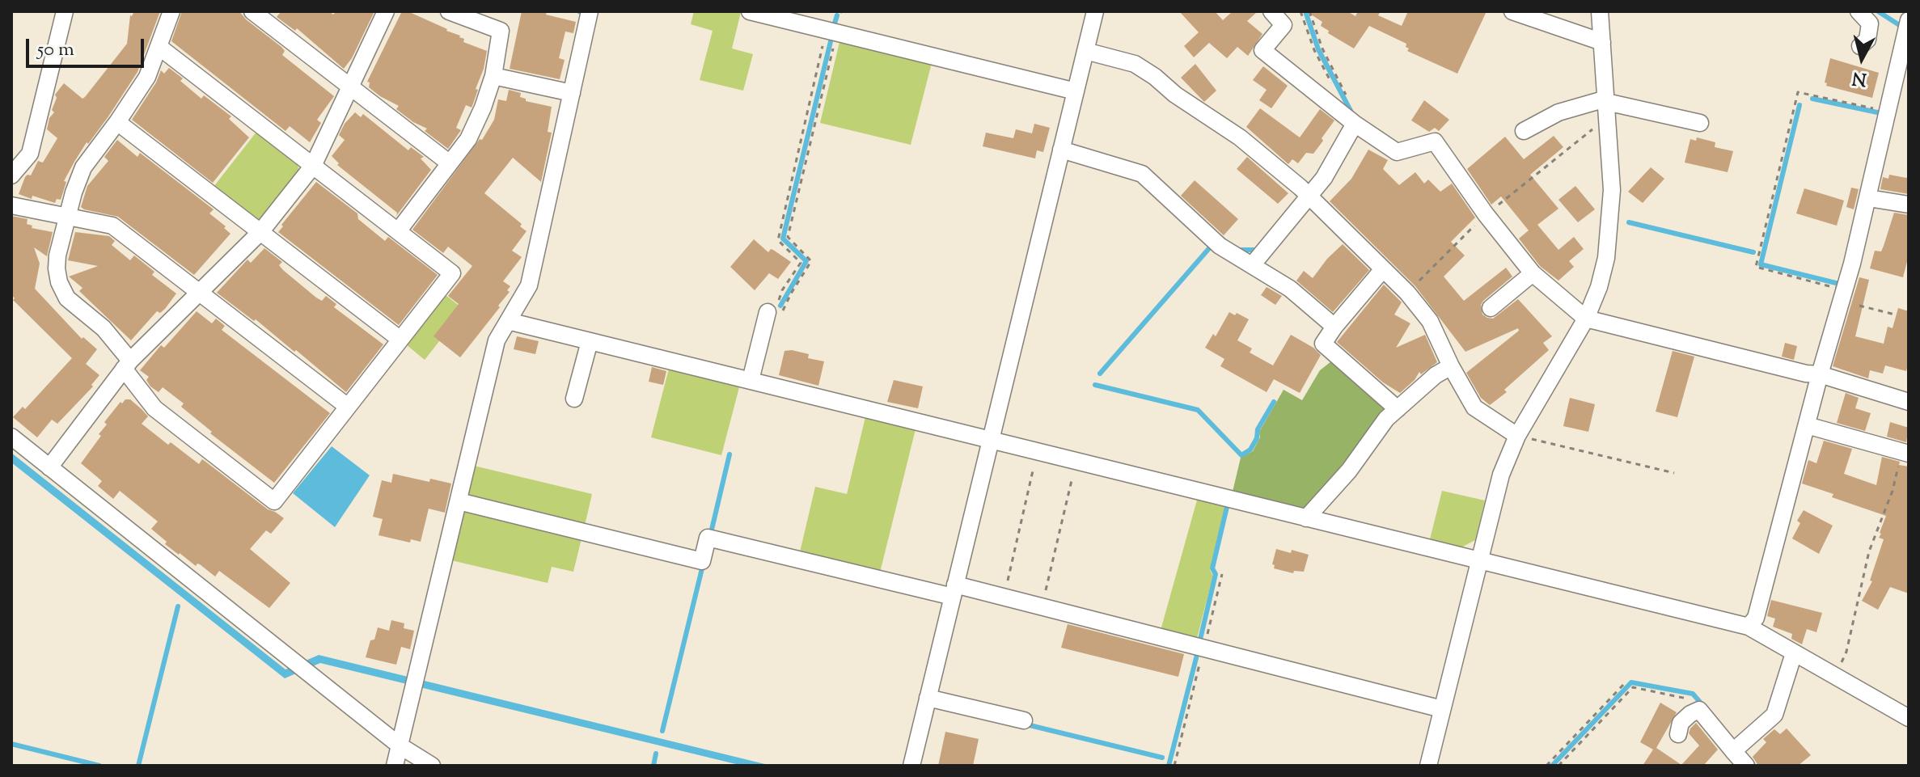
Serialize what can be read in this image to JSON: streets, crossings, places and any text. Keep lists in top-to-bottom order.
{
  "scale_bar": "50 m",
  "north": "bottom"
}
